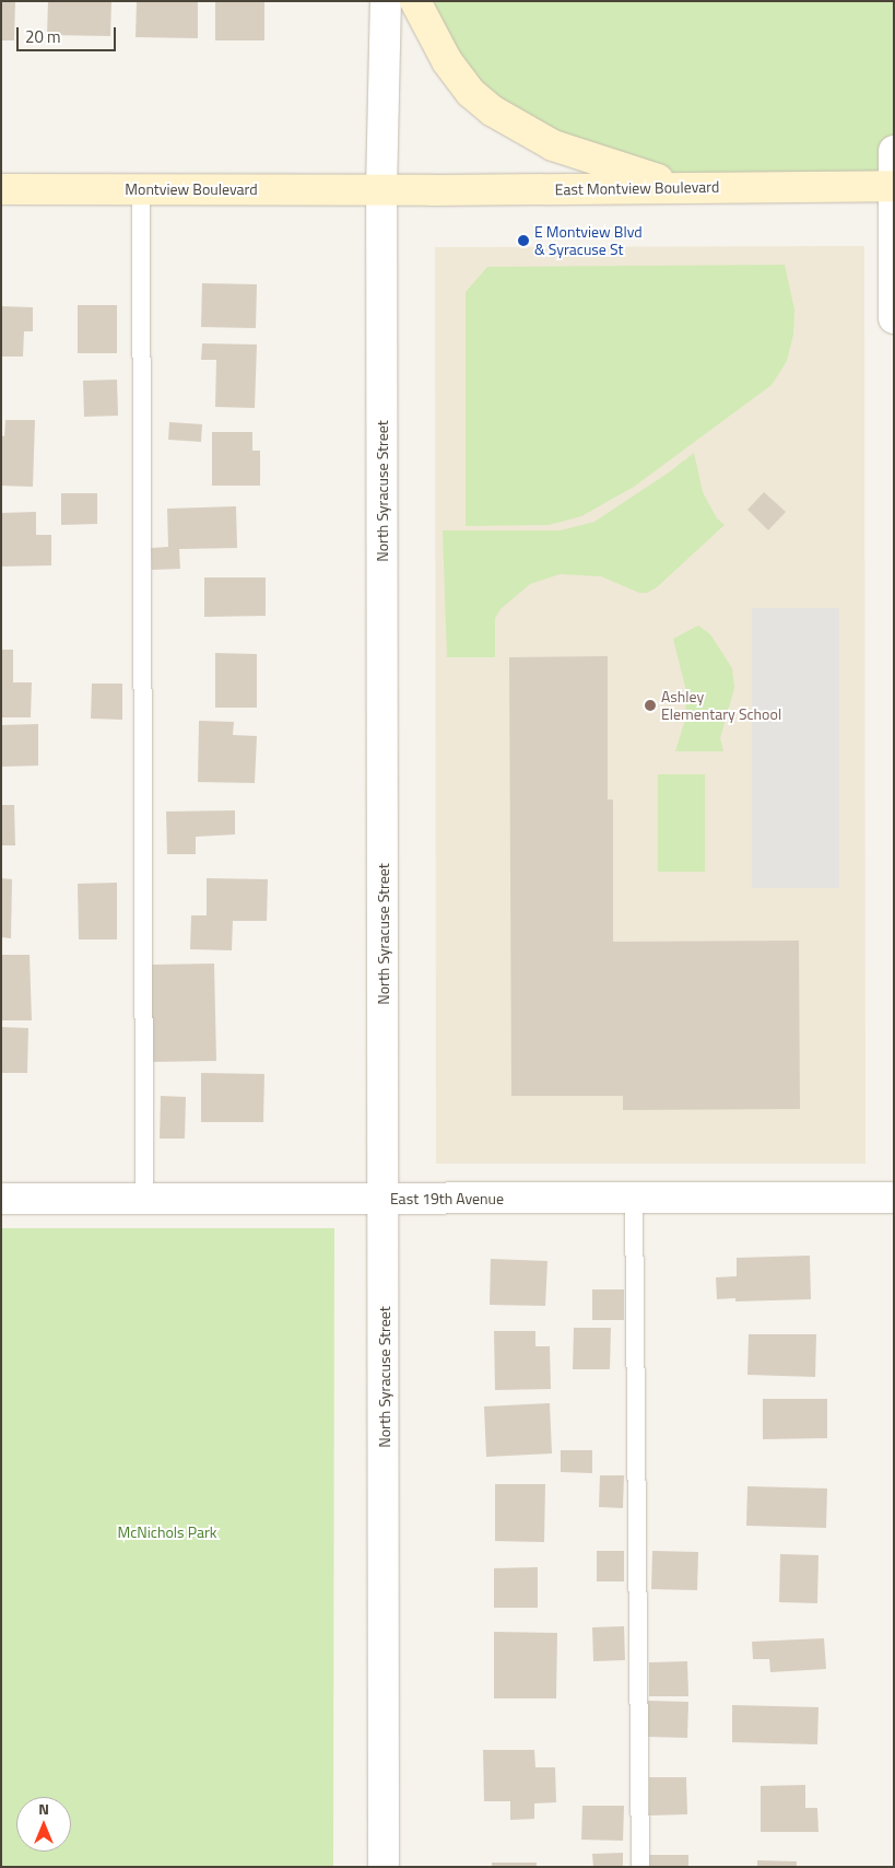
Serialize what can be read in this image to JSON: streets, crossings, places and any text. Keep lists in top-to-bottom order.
{
  "streets": {
    "main road": ["East Montview Boulevard", "Montview Boulevard"],
    "street": ["North Syracuse Street", "East 19th Avenue"]
  },
  "crossings": [
    ["East Montview Boulevard", "Montview Boulevard"],
    ["East Montview Boulevard", "North Syracuse Street"],
    ["Montview Boulevard", "North Syracuse Street"],
    ["North Syracuse Street", "East 19th Avenue"]
  ],
  "parks": ["McNichols Park"],
  "places": ["E Montview Blvd & Syracuse St", "Ashley Elementary School"],
  "scale_bar": "20 m",
  "north": "top"
}
